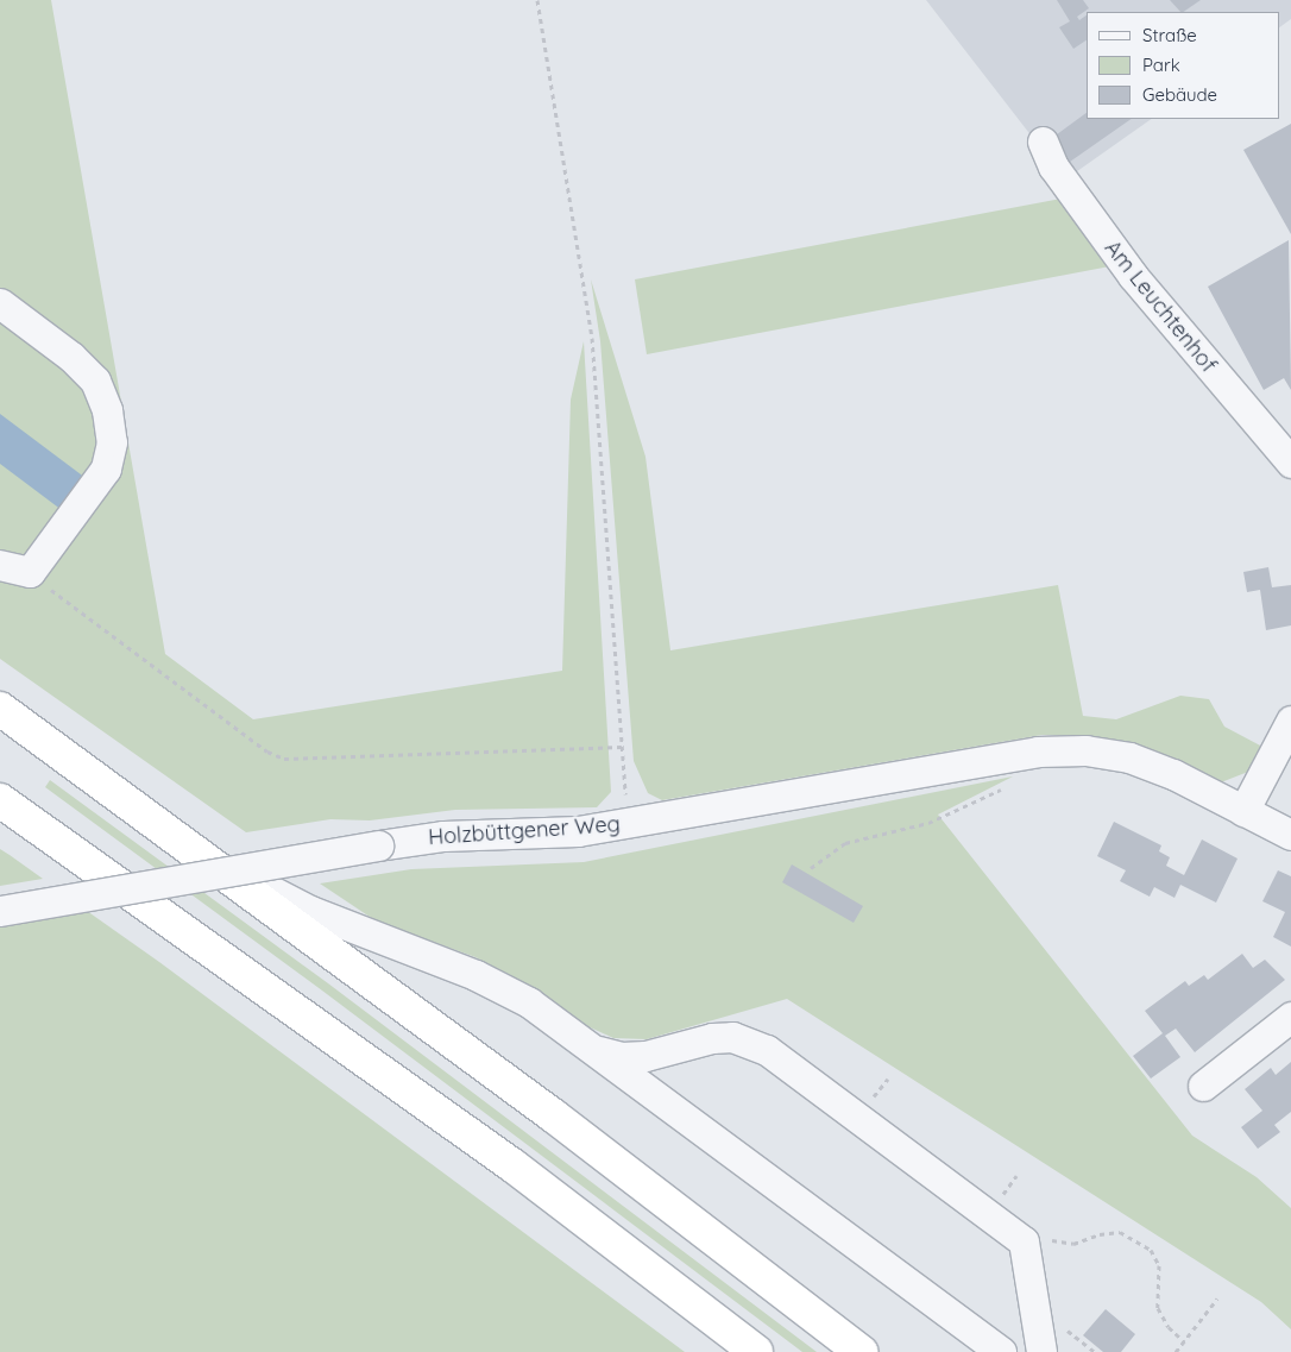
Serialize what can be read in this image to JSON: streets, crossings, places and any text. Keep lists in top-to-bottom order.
{
  "streets": {
    "street": ["Am Leuchtenhof", "Holzbüttgener Weg"]
  },
  "legend": ["Straße", "Park", "Gebäude"]
}
